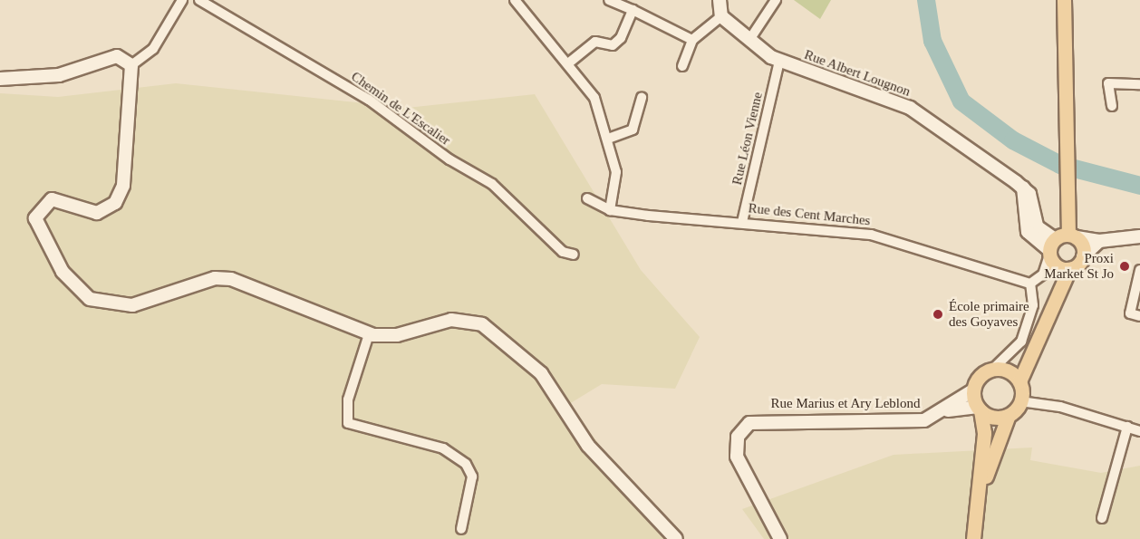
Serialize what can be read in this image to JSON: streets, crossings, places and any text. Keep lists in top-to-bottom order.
{
  "streets": {
    "main road": ["Rue Albert Lougnon", "Rue Marius et Ary Leblond"],
    "street": ["Chemin de L'Escalier", "Rue Léon Vienne", "Rue des Cent Marches"]
  },
  "crossings": [
    ["Rue Albert Lougnon", "Rue Léon Vienne"],
    ["Rue Léon Vienne", "Rue des Cent Marches"]
  ],
  "places": ["Proxi Market St Jo", "École primaire des Goyaves"]
}
